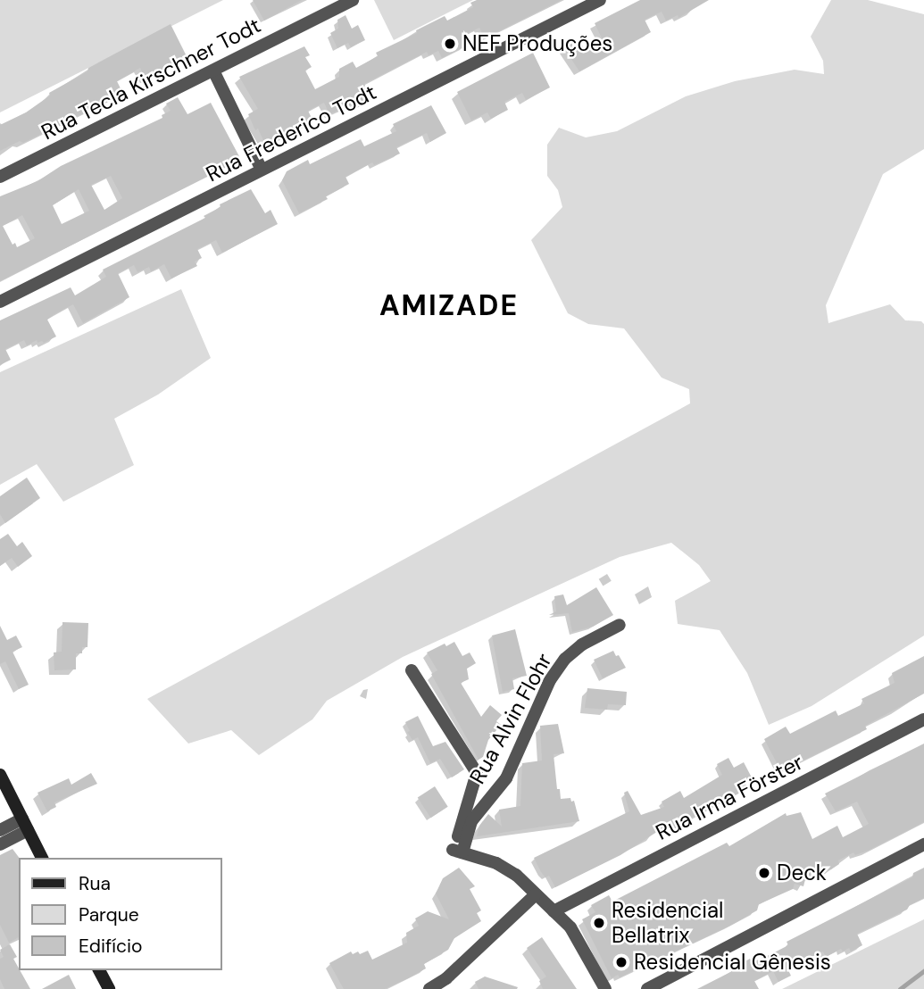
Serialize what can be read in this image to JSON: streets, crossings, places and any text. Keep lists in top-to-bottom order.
{
  "streets": {
    "street": [
      "Rua Tecla Kirschner Todt",
      "Rua Frederico Todt",
      "Rua Alvin Flohr",
      "Rua Irma Förster"
    ]
  },
  "districts": ["AMIZADE"],
  "places": [
    "NEF Produções",
    "Deck",
    "Residencial Bellatrix",
    "Residencial Gênesis"
  ],
  "legend": ["Rua", "Parque", "Edifício"]
}
